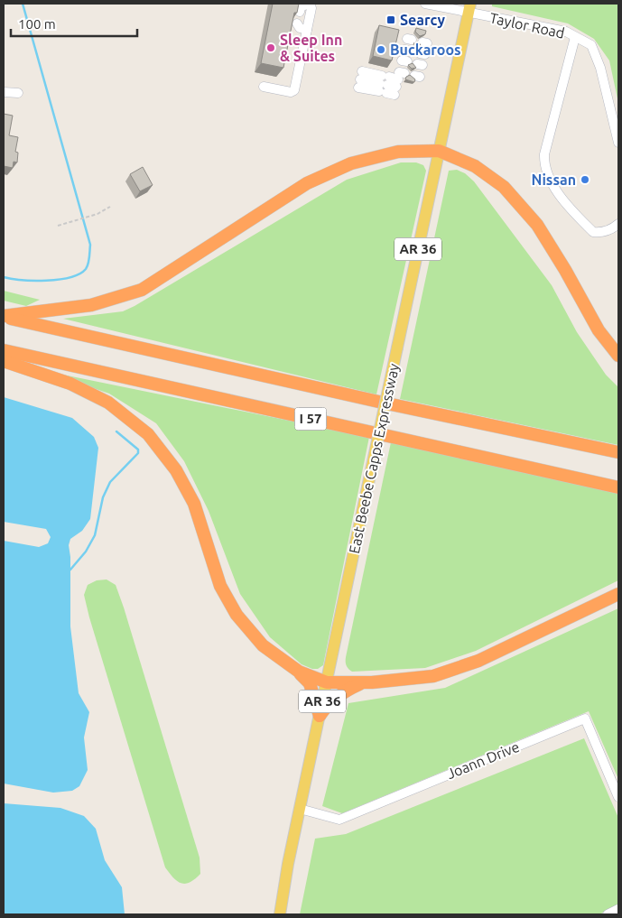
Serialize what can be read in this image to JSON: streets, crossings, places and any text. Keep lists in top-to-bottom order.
{
  "streets": {
    "highway": ["I 57"],
    "main road": ["AR 36", "East Beebe Capps Expressway"],
    "street": ["Taylor Road", "Joann Drive"]
  },
  "crossings": [
    ["Taylor Road", "East Beebe Capps Expressway"],
    ["East Beebe Capps Expressway", "Joann Drive"]
  ],
  "places": {
    "transit": ["Searcy"],
    "other": ["Sleep Inn & Suites", "Buckaroos", "Nissan"]
  },
  "scale_bar": "100 m"
}
